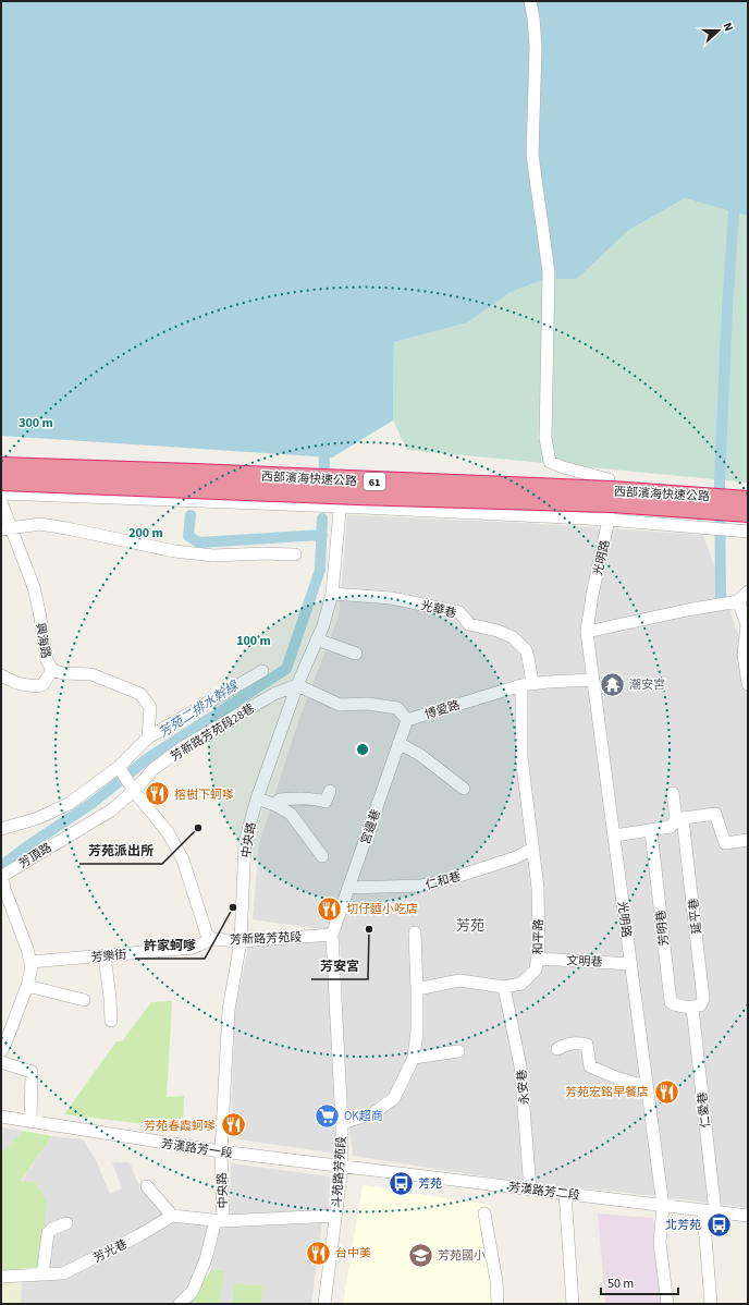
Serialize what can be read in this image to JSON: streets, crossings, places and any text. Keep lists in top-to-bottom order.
{
  "streets": {
    "highway": ["西部濱海快速公路", "61"],
    "street": [
      "光明路",
      "光華巷",
      "興海路",
      "博愛路",
      "芳新路芳苑段28巷",
      "宮邊巷",
      "中央路",
      "芳頂路",
      "仁和巷",
      "延平巷",
      "芳明巷",
      "和平路",
      "芳新路芳苑段",
      "芳樂街",
      "文明巷",
      "永安巷",
      "仁愛巷",
      "芳漢路芳一段",
      "斗苑路芳苑段",
      "芳漢路芳二段",
      "芳光巷"
    ]
  },
  "crossings": [
    ["光明路", "博愛路"],
    ["光明路", "文明巷"],
    ["光明路", "芳漢路芳二段"],
    ["光華巷", "博愛路"],
    ["光華巷", "中央路"],
    ["光華巷", "和平路"],
    ["博愛路", "宮邊巷"],
    ["博愛路", "和平路"],
    ["芳新路芳苑段28巷", "中央路"],
    ["芳新路芳苑段28巷", "芳頂路"],
    ["芳新路芳苑段28巷", "芳新路芳苑段"],
    ["宮邊巷", "仁和巷"],
    ["宮邊巷", "芳新路芳苑段"],
    ["宮邊巷", "斗苑路芳苑段"],
    ["中央路", "芳新路芳苑段"],
    ["中央路", "芳漢路芳一段"],
    ["芳頂路", "芳新路芳苑段"],
    ["芳頂路", "芳樂街"],
    ["仁和巷", "和平路"],
    ["延平巷", "芳明巷"],
    ["延平巷", "仁愛巷"],
    ["芳明巷", "仁愛巷"],
    ["和平路", "文明巷"],
    ["和平路", "永安巷"],
    ["芳新路芳苑段", "芳樂街"],
    ["芳新路芳苑段", "斗苑路芳苑段"],
    ["永安巷", "芳漢路芳二段"],
    ["仁愛巷", "芳漢路芳二段"],
    ["芳漢路芳一段", "斗苑路芳苑段"],
    ["芳漢路芳一段", "芳漢路芳二段"],
    ["斗苑路芳苑段", "芳漢路芳二段"]
  ],
  "districts": ["芳苑"],
  "water": ["芳苑二排水幹線"],
  "places": {
    "temple": ["潮安宮"],
    "restaurant": [
      "榕樹下蚵嗲",
      "切仔麵小吃店",
      "芳苑宏銘早餐店",
      "芳苑春霞蚵嗲",
      "台中美"
    ],
    "other": ["芳苑派出所", "許家蚵嗲", "芳安宮"],
    "supermarket": ["OK超商"],
    "bus stop": ["芳苑", "北芳苑"],
    "school or university": ["芳苑國小"]
  },
  "scale_bar": "50 m",
  "north": "right",
  "rings": ["300 m", "200 m", "100 m"]
}
